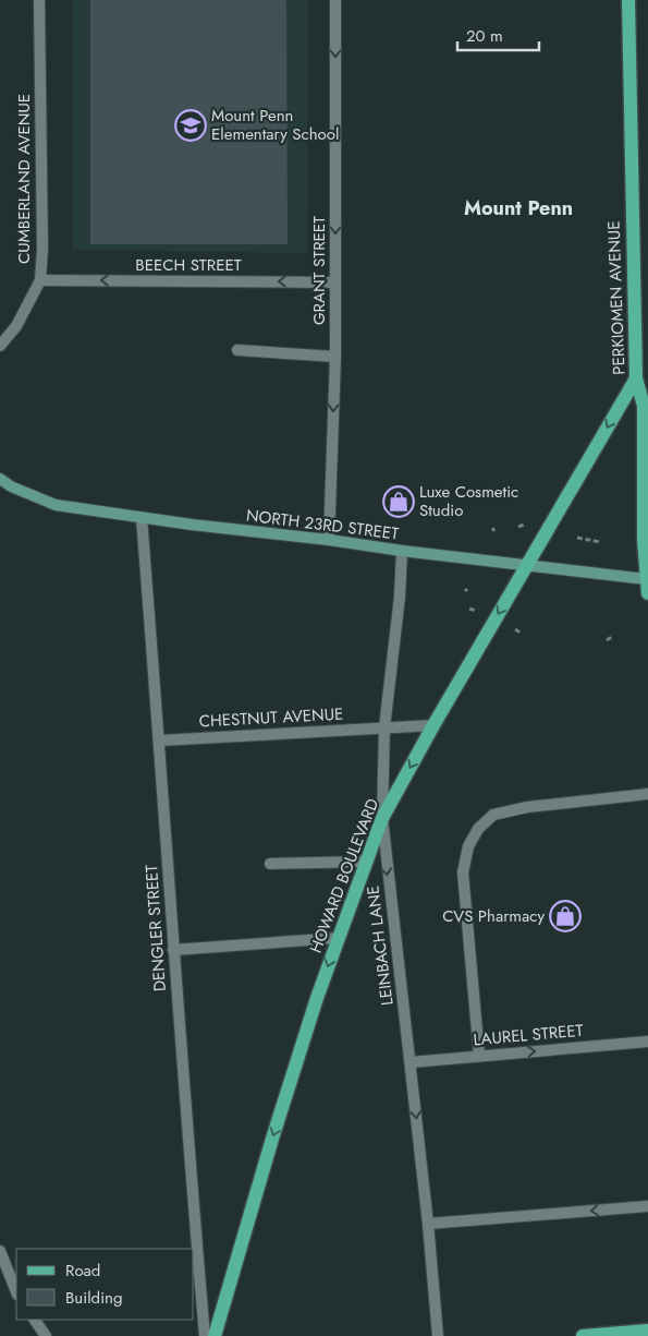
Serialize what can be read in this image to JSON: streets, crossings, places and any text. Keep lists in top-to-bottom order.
{
  "streets": {
    "main road": ["PERKIOMEN AVENUE", "NORTH 23RD STREET", "HOWARD BOULEVARD"],
    "street": [
      "CUMBERLAND AVENUE",
      "BEECH STREET",
      "GRANT STREET",
      "CHESTNUT AVENUE",
      "DENGLER STREET",
      "LEINBACH LANE",
      "LAUREL STREET"
    ]
  },
  "crossings": [
    ["CUMBERLAND AVENUE", "BEECH STREET"],
    ["BEECH STREET", "GRANT STREET"],
    ["GRANT STREET", "NORTH 23RD STREET"],
    ["PERKIOMEN AVENUE", "NORTH 23RD STREET"],
    ["PERKIOMEN AVENUE", "HOWARD BOULEVARD"],
    ["NORTH 23RD STREET", "HOWARD BOULEVARD"],
    ["NORTH 23RD STREET", "DENGLER STREET"],
    ["NORTH 23RD STREET", "LEINBACH LANE"],
    ["CHESTNUT AVENUE", "HOWARD BOULEVARD"],
    ["CHESTNUT AVENUE", "DENGLER STREET"],
    ["CHESTNUT AVENUE", "LEINBACH LANE"],
    ["HOWARD BOULEVARD", "LEINBACH LANE"],
    ["LEINBACH LANE", "LAUREL STREET"]
  ],
  "one_way": [
    "GRANT STREET",
    "HOWARD BOULEVARD",
    "LEINBACH LANE",
    "LAUREL STREET"
  ],
  "districts": ["Mount Penn"],
  "places": {
    "school or university": ["Mount Penn Elementary School"],
    "shop": ["Luxe Cosmetic Studio", "CVS Pharmacy"]
  },
  "legend": ["Road", "Building"],
  "scale_bar": "20 m"
}
